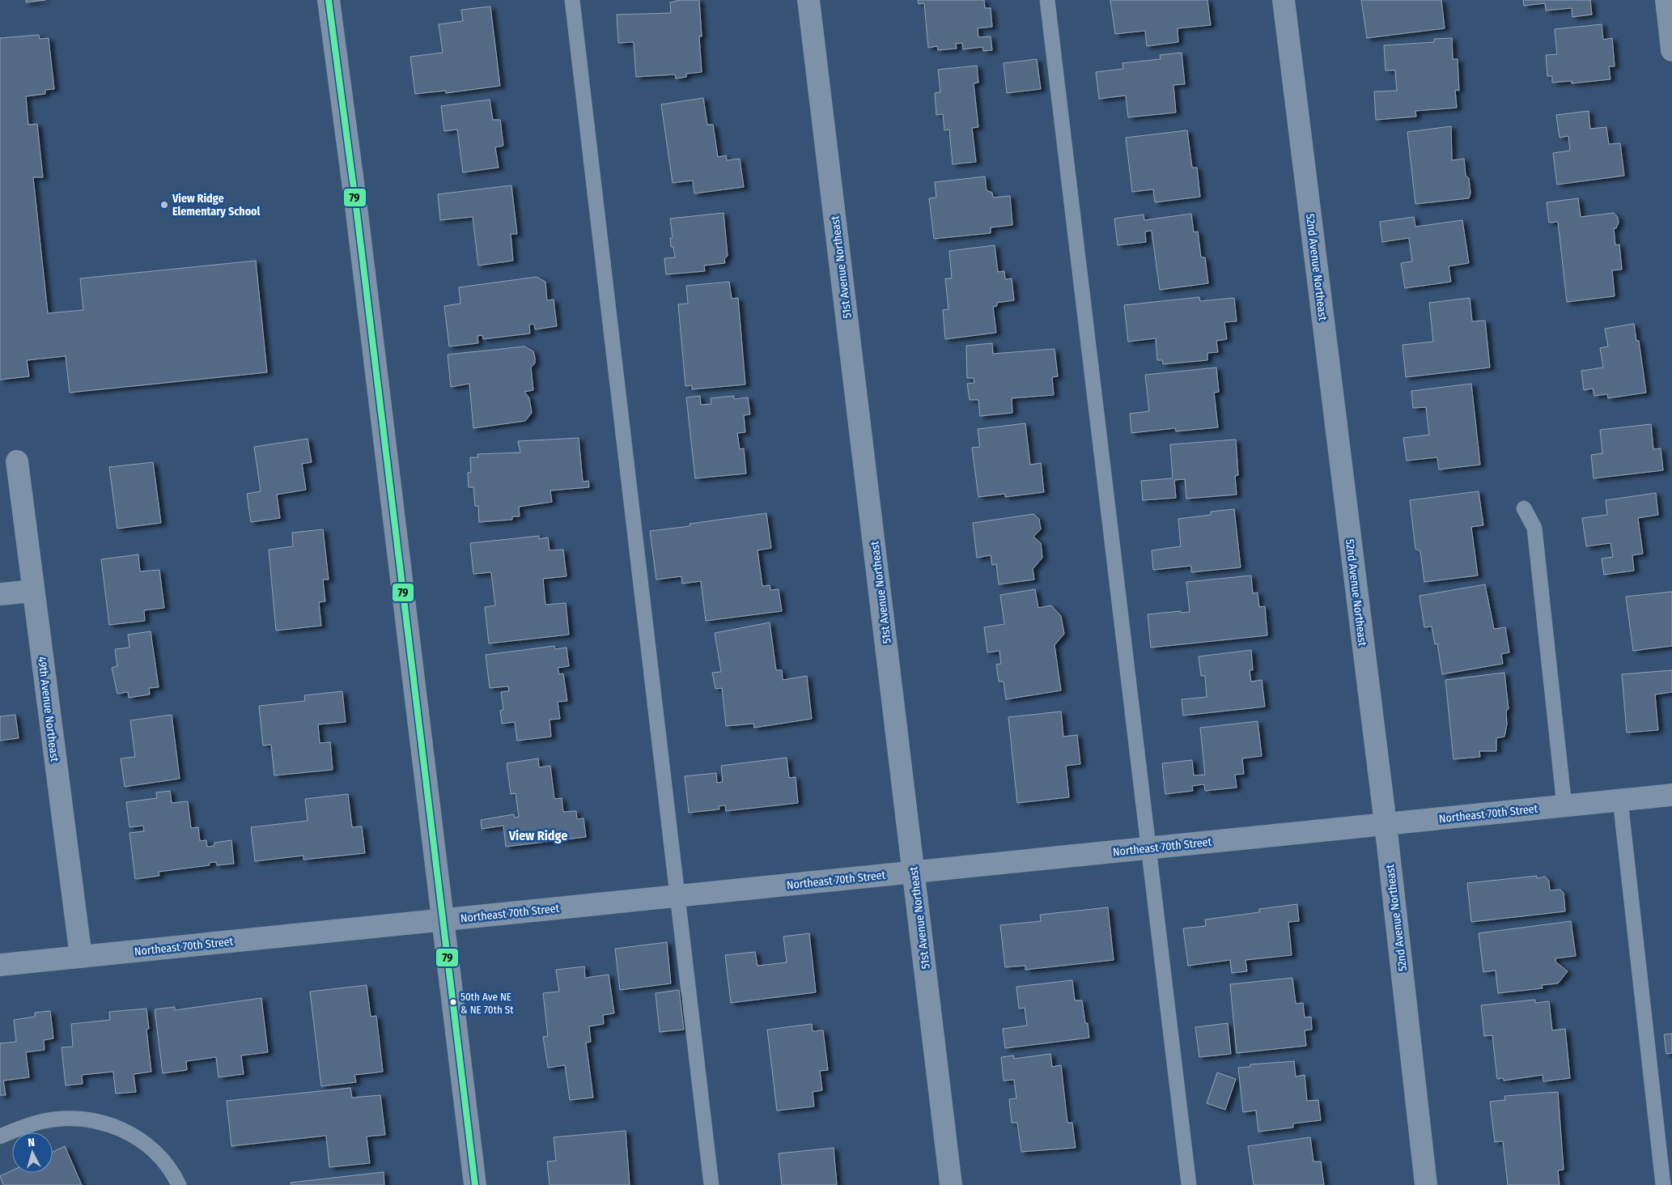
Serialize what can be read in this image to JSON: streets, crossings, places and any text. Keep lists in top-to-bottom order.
{
  "streets": {
    "street": [
      "51st Avenue Northeast",
      "52nd Avenue Northeast",
      "49th Avenue Northeast",
      "Northeast 70th Street"
    ]
  },
  "crossings": [
    ["51st Avenue Northeast", "Northeast 70th Street"],
    ["52nd Avenue Northeast", "Northeast 70th Street"],
    ["49th Avenue Northeast", "Northeast 70th Street"]
  ],
  "districts": ["View Ridge"],
  "places": ["View Ridge Elementary School", "50th Ave NE & NE 70th St"],
  "lines": ["transit line 79"],
  "north": "top"
}
